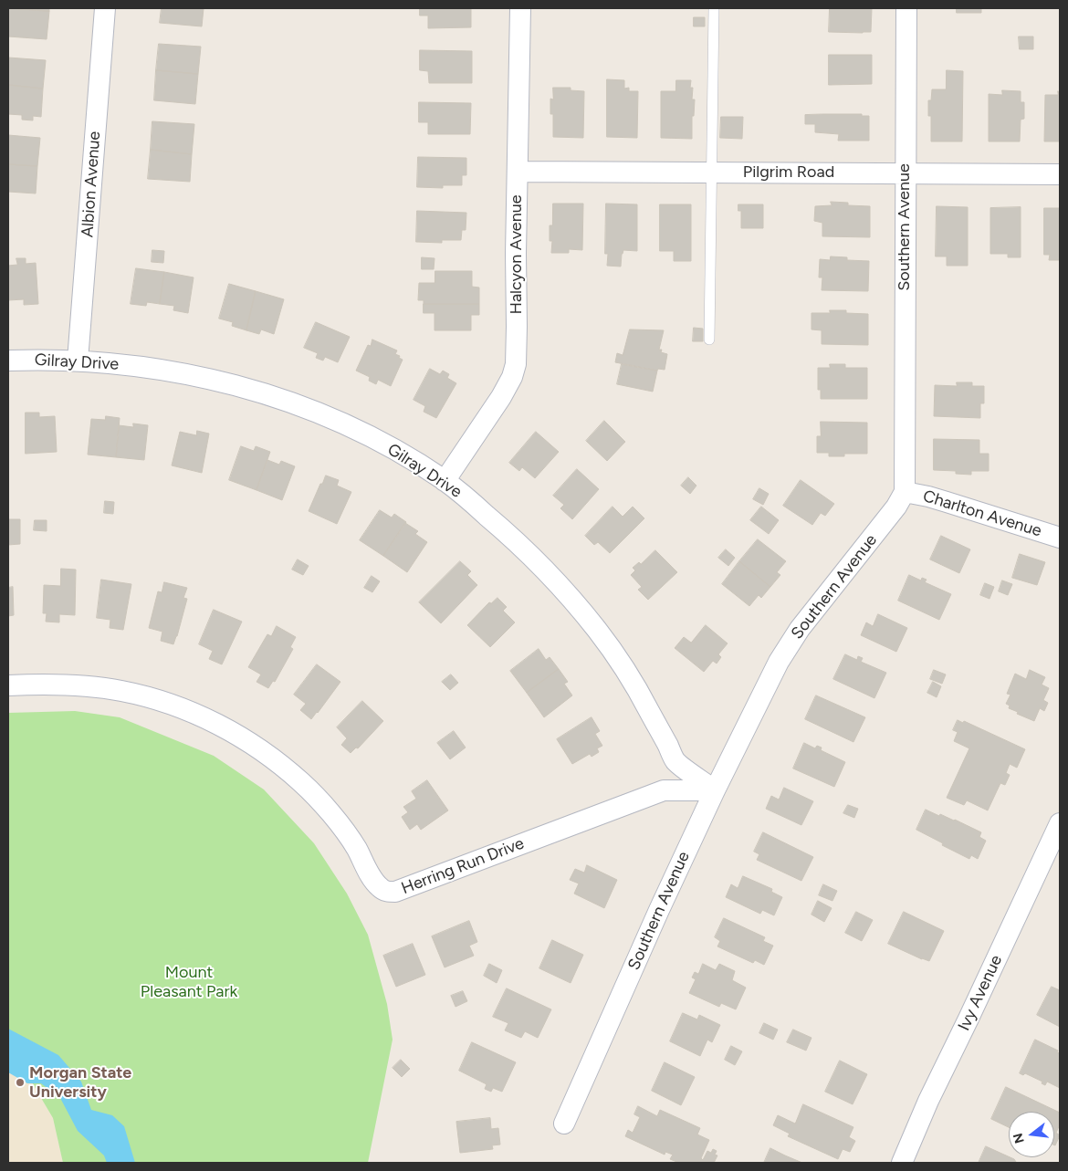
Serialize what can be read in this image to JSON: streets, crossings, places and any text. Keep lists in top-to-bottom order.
{
  "streets": {
    "street": [
      "Pilgrim Road",
      "Albion Avenue",
      "Southern Avenue",
      "Halcyon Avenue",
      "Gilray Drive",
      "Charlton Avenue",
      "Herring Run Drive",
      "Ivy Avenue"
    ]
  },
  "crossings": [
    ["Pilgrim Road", "Southern Avenue"],
    ["Pilgrim Road", "Halcyon Avenue"],
    ["Albion Avenue", "Gilray Drive"],
    ["Southern Avenue", "Gilray Drive"],
    ["Southern Avenue", "Charlton Avenue"],
    ["Southern Avenue", "Herring Run Drive"],
    ["Halcyon Avenue", "Gilray Drive"],
    ["Gilray Drive", "Herring Run Drive"]
  ],
  "parks": ["Mount Pleasant Park"],
  "places": ["Morgan State University"],
  "north": "left"
}
